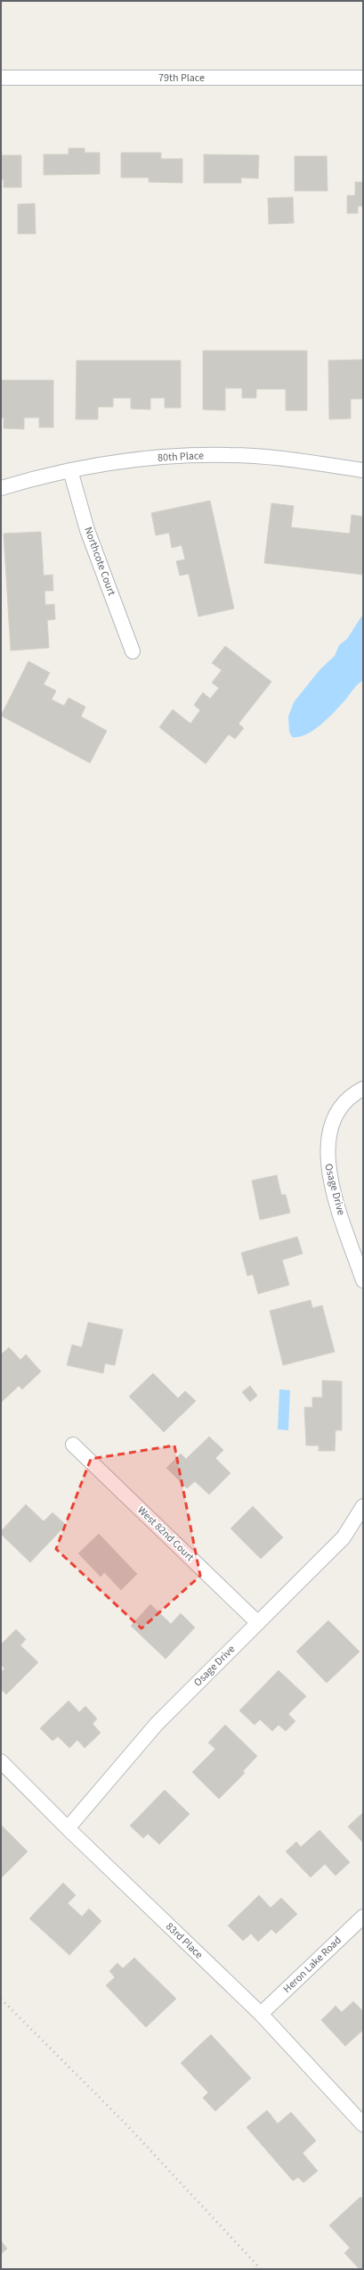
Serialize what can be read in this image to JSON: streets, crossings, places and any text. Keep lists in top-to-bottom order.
{
  "streets": {
    "street": [
      "79th Place",
      "80th Place",
      "Northcote Court",
      "Osage Drive",
      "West 82nd Court",
      "83rd Place",
      "Heron Lake Road"
    ]
  },
  "crossings": [
    ["80th Place", "Northcote Court"],
    ["Osage Drive", "West 82nd Court"],
    ["Osage Drive", "83rd Place"],
    ["83rd Place", "Heron Lake Road"]
  ]
}
